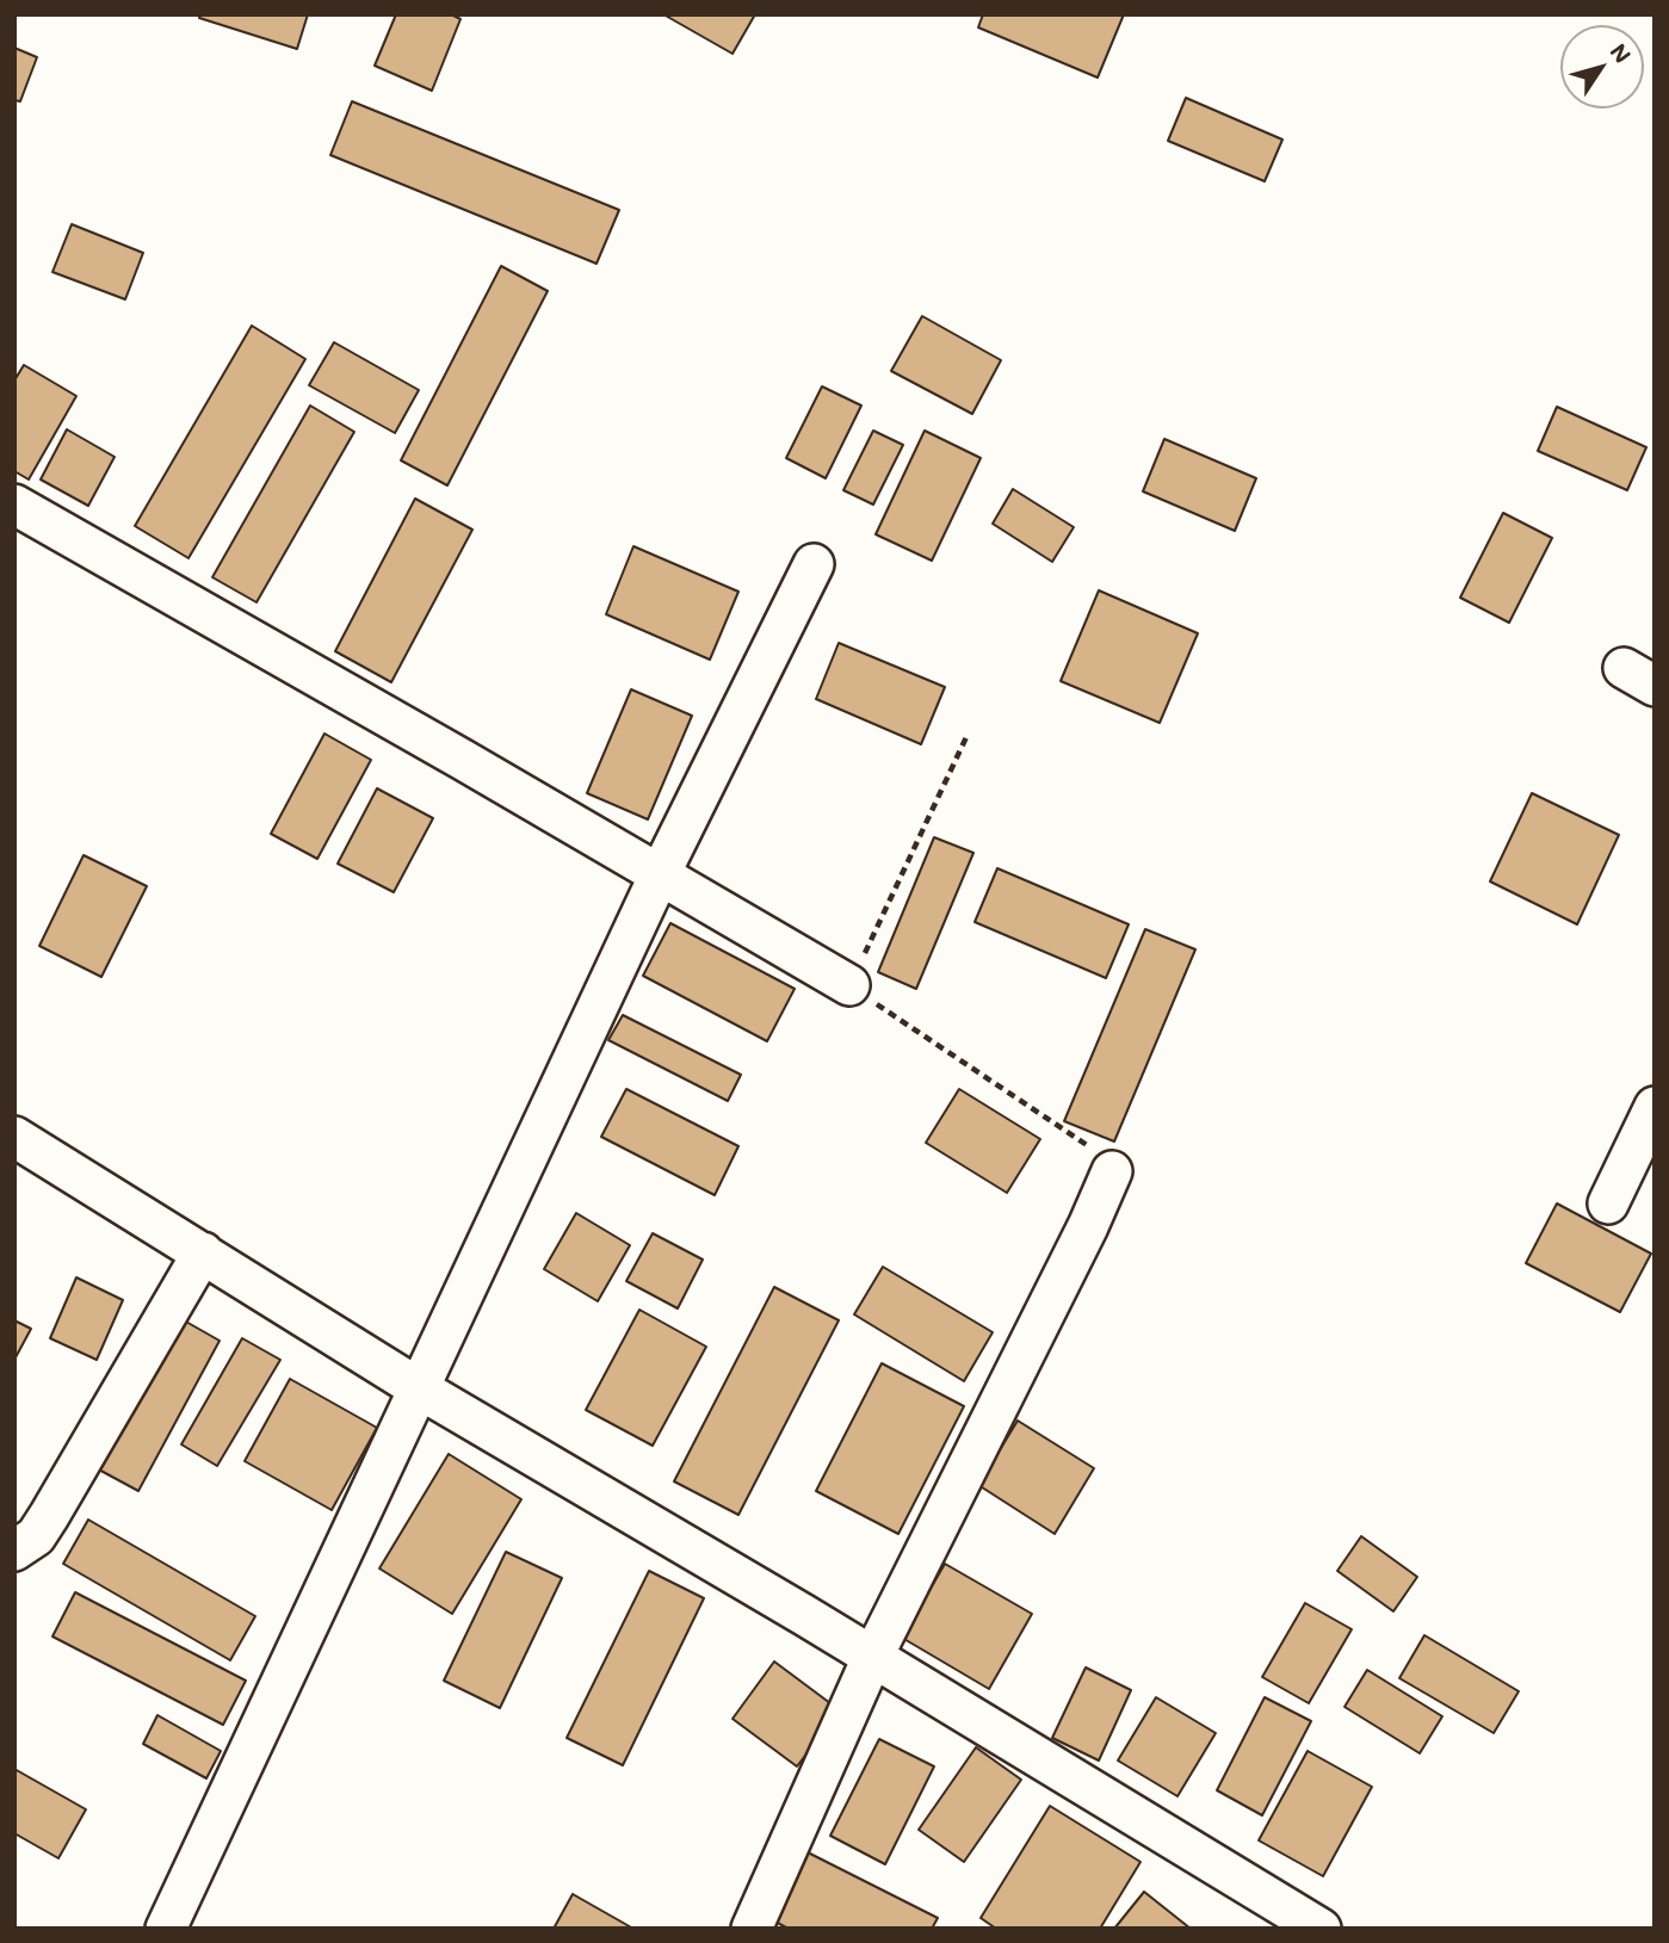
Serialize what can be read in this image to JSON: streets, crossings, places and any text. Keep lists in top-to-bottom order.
{
  "north": "top right"
}
